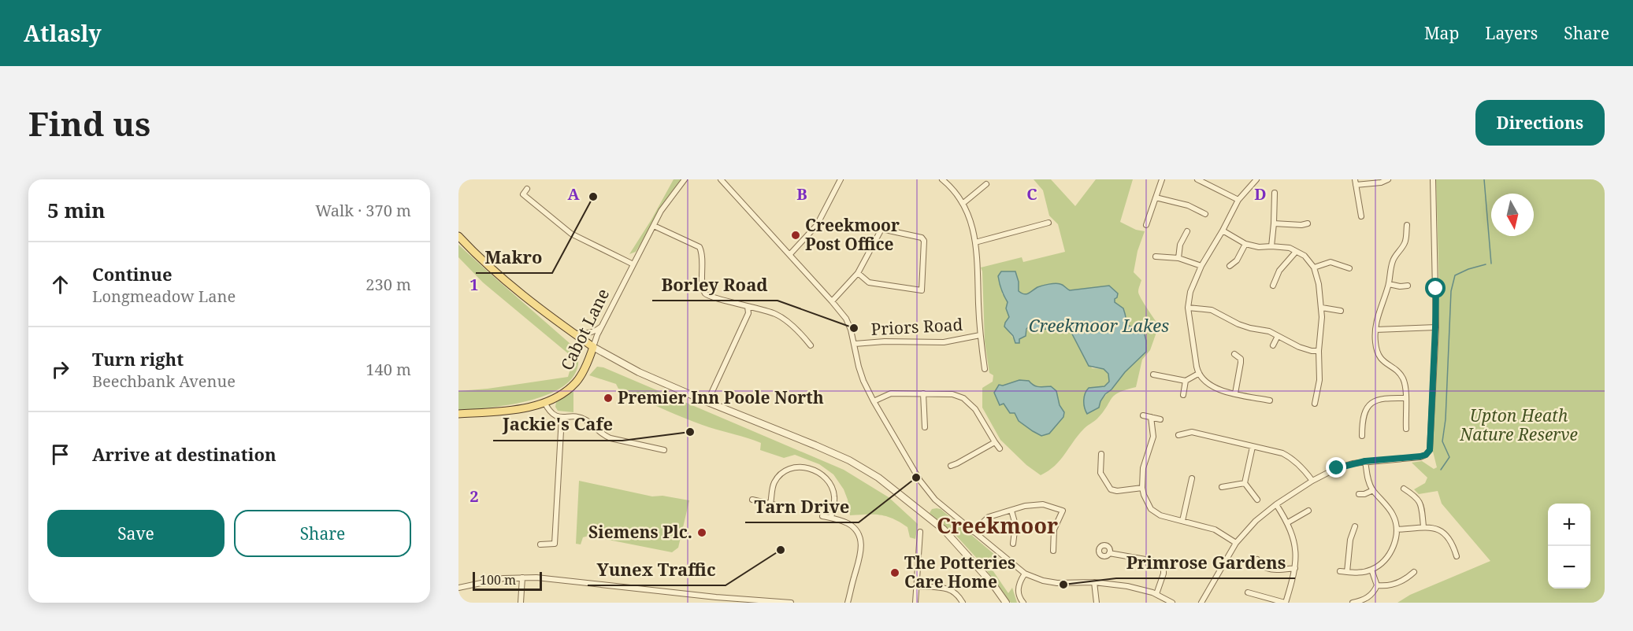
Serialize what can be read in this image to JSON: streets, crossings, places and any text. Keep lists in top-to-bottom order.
{
  "streets": {
    "main road": ["Cabot Lane"],
    "street": ["Priors Road"]
  },
  "districts": ["Creekmoor"],
  "water": ["Creekmoor Lakes"],
  "parks": ["Upton Heath Nature Reserve"],
  "places": [
    "Makro",
    "Creekmoor Post Office",
    "Borley Road",
    "Premier Inn Poole North",
    "Jackie's Cafe",
    "Tarn Drive",
    "Siemens Plc.",
    "Yunex Traffic",
    "The Potteries Care Home",
    "Primrose Gardens"
  ],
  "scale_bar": "100 m",
  "north": "bottom",
  "page": {
    "header": "Atlasly",
    "nav": ["Map", "Layers", "Share"],
    "buttons": [
      "Directions",
      ["Save", "Share"]
    ],
    "title": "Find us",
    "heading": ["5 min", "Walk · 370 m"],
    "list": [
      ["Continue", "Longmeadow Lane", "230 m"],
      ["Turn right", "Beechbank Avenue", "140 m"],
      "Arrive at destination"
    ],
    "map_buttons": ["+", "−"],
    "scale": "100 m"
  },
  "grid": {
    "columns": [
      "A",
      "B",
      "C",
      "D"
    ],
    "rows": ["1", "2"]
  }
}
